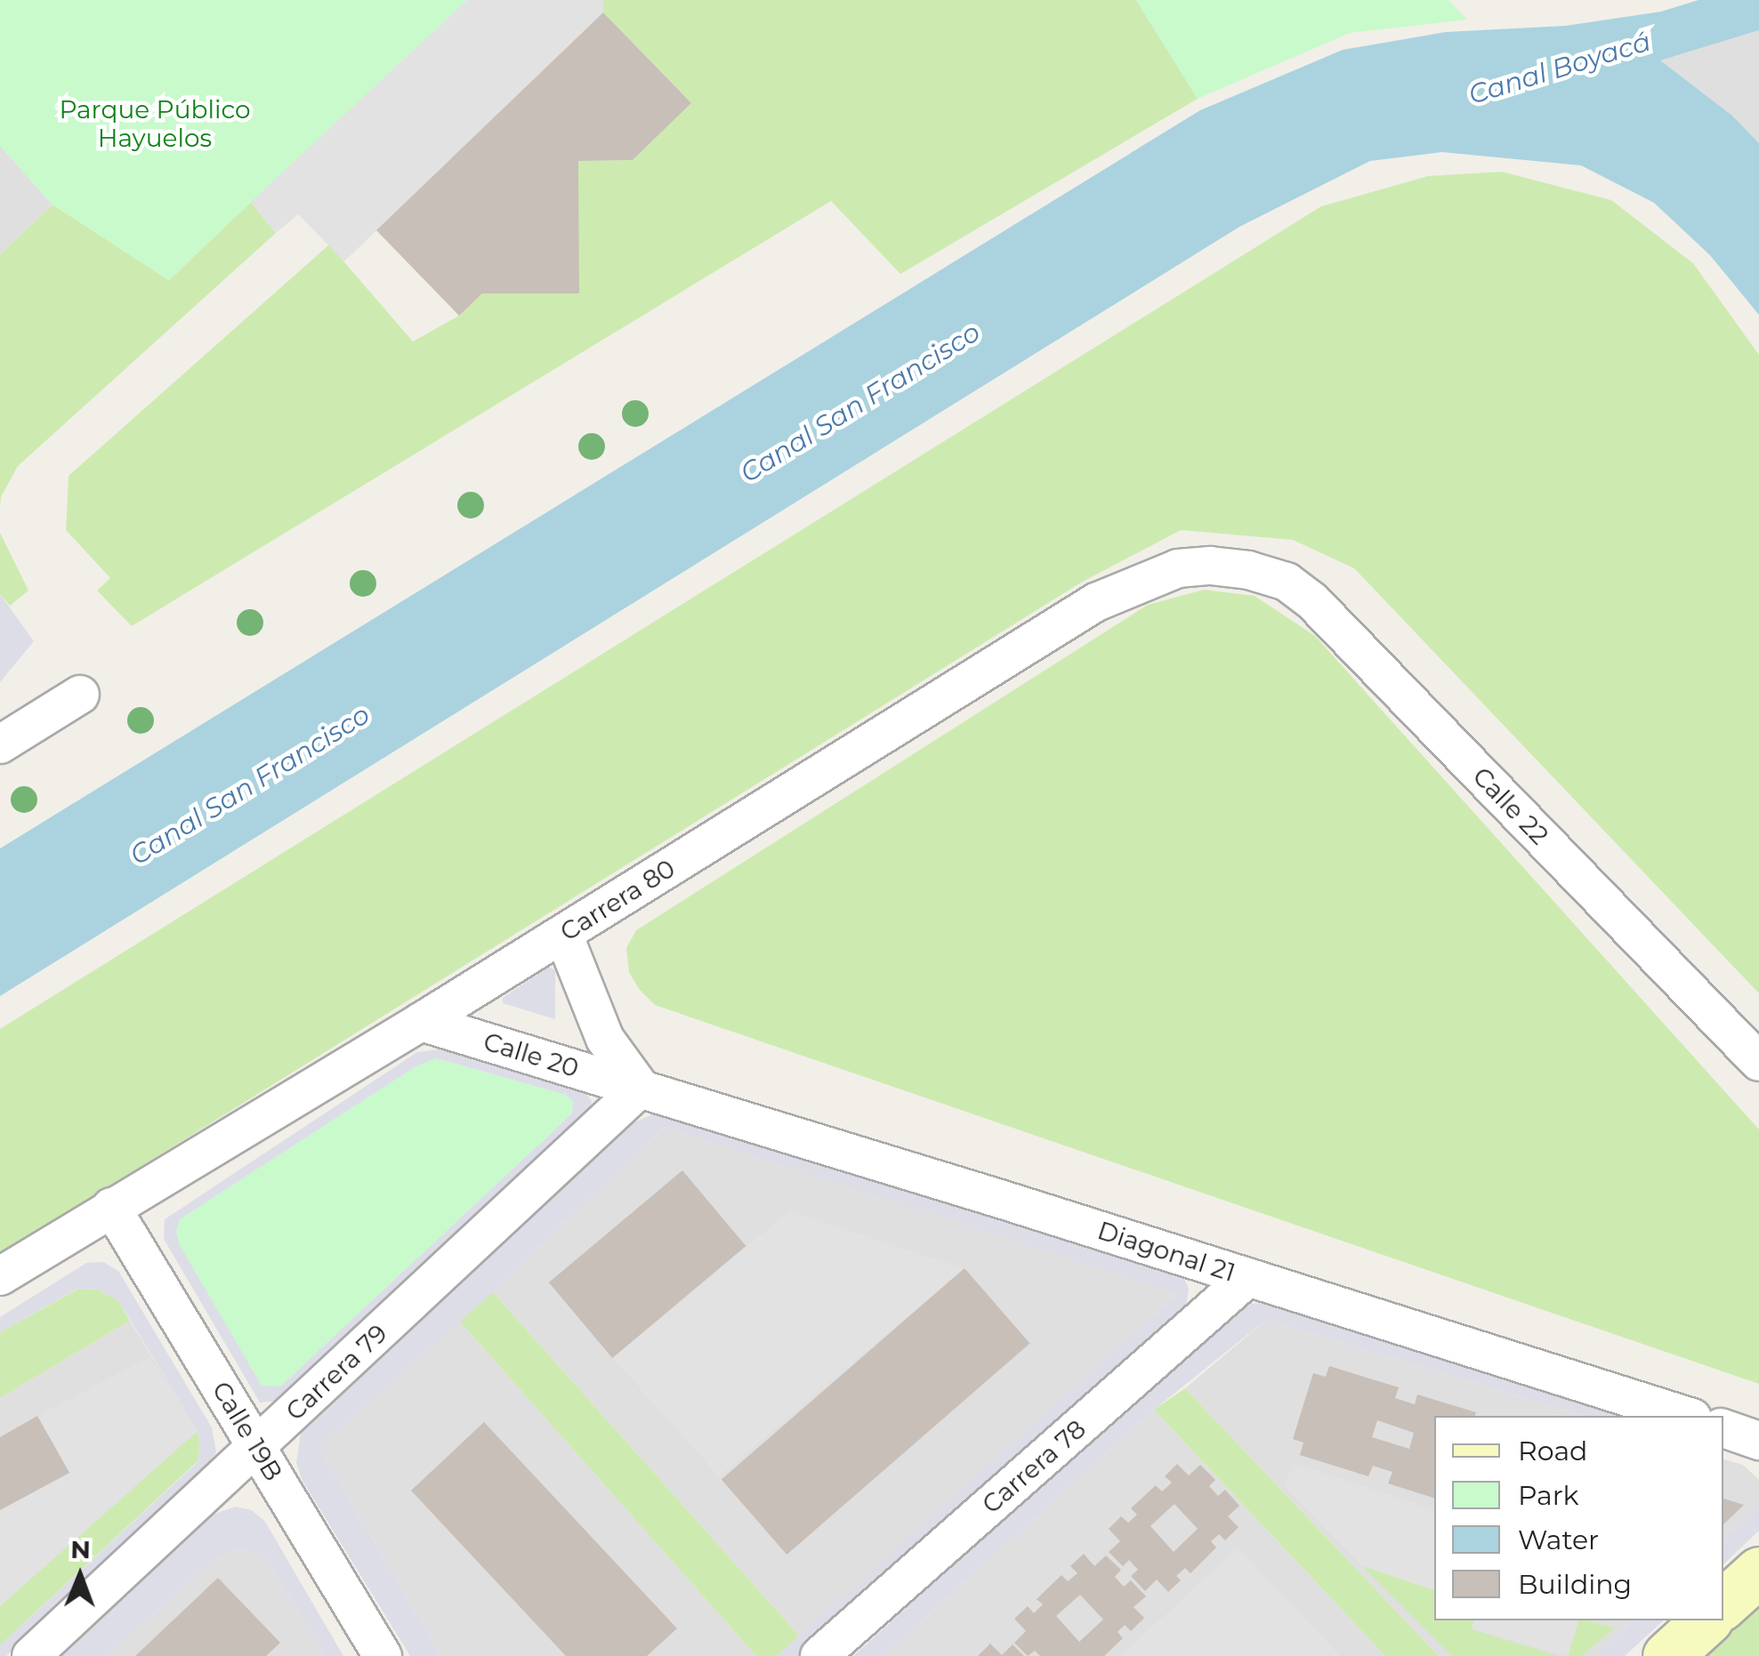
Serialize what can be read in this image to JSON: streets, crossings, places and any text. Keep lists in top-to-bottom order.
{
  "streets": {
    "street": [
      "Calle 22",
      "Carrera 80",
      "Calle 20",
      "Diagonal 21",
      "Carrera 79",
      "Calle 19B",
      "Carrera 78"
    ]
  },
  "crossings": [
    ["Calle 22", "Carrera 80"],
    ["Carrera 80", "Calle 20"],
    ["Carrera 80", "Calle 19B"],
    ["Calle 20", "Diagonal 21"],
    ["Calle 20", "Carrera 79"],
    ["Diagonal 21", "Carrera 79"],
    ["Diagonal 21", "Carrera 78"],
    ["Carrera 79", "Calle 19B"]
  ],
  "water": ["Canal Boyacá", "Canal San Francisco"],
  "parks": ["Parque Público Hayuelos"],
  "legend": [
    "Road",
    "Park",
    "Water",
    "Building"
  ],
  "north": "top"
}
